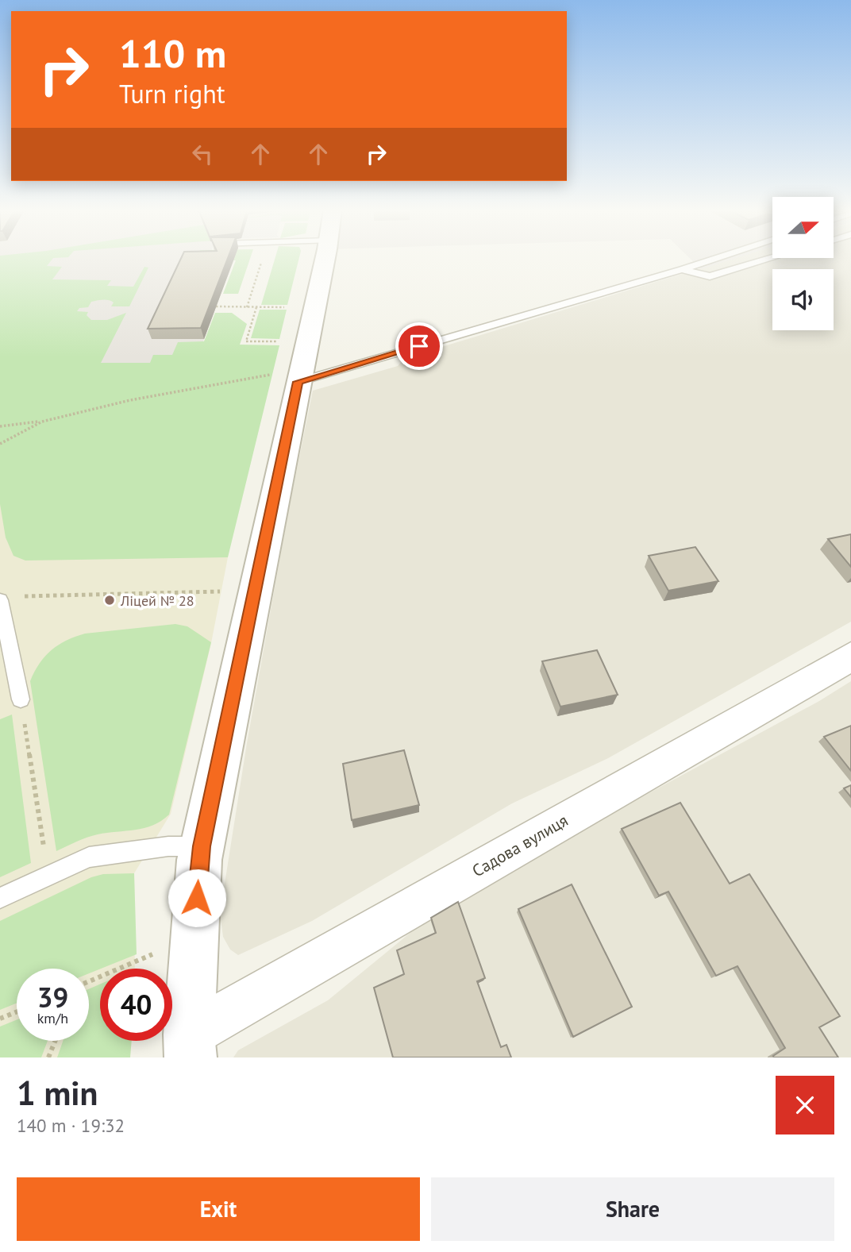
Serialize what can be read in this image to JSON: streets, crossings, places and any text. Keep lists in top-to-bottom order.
{
  "streets": {
    "street": ["Садова вулиця"]
  },
  "places": ["Ліцей № 28"],
  "north": "right",
  "page": {
    "turn": ["110 m", "Turn right"],
    "speed": "39 km/h",
    "limit": "40",
    "heading": ["1 min", "140 m · 19:32"],
    "buttons": ["Exit", "Share"]
  }
}
